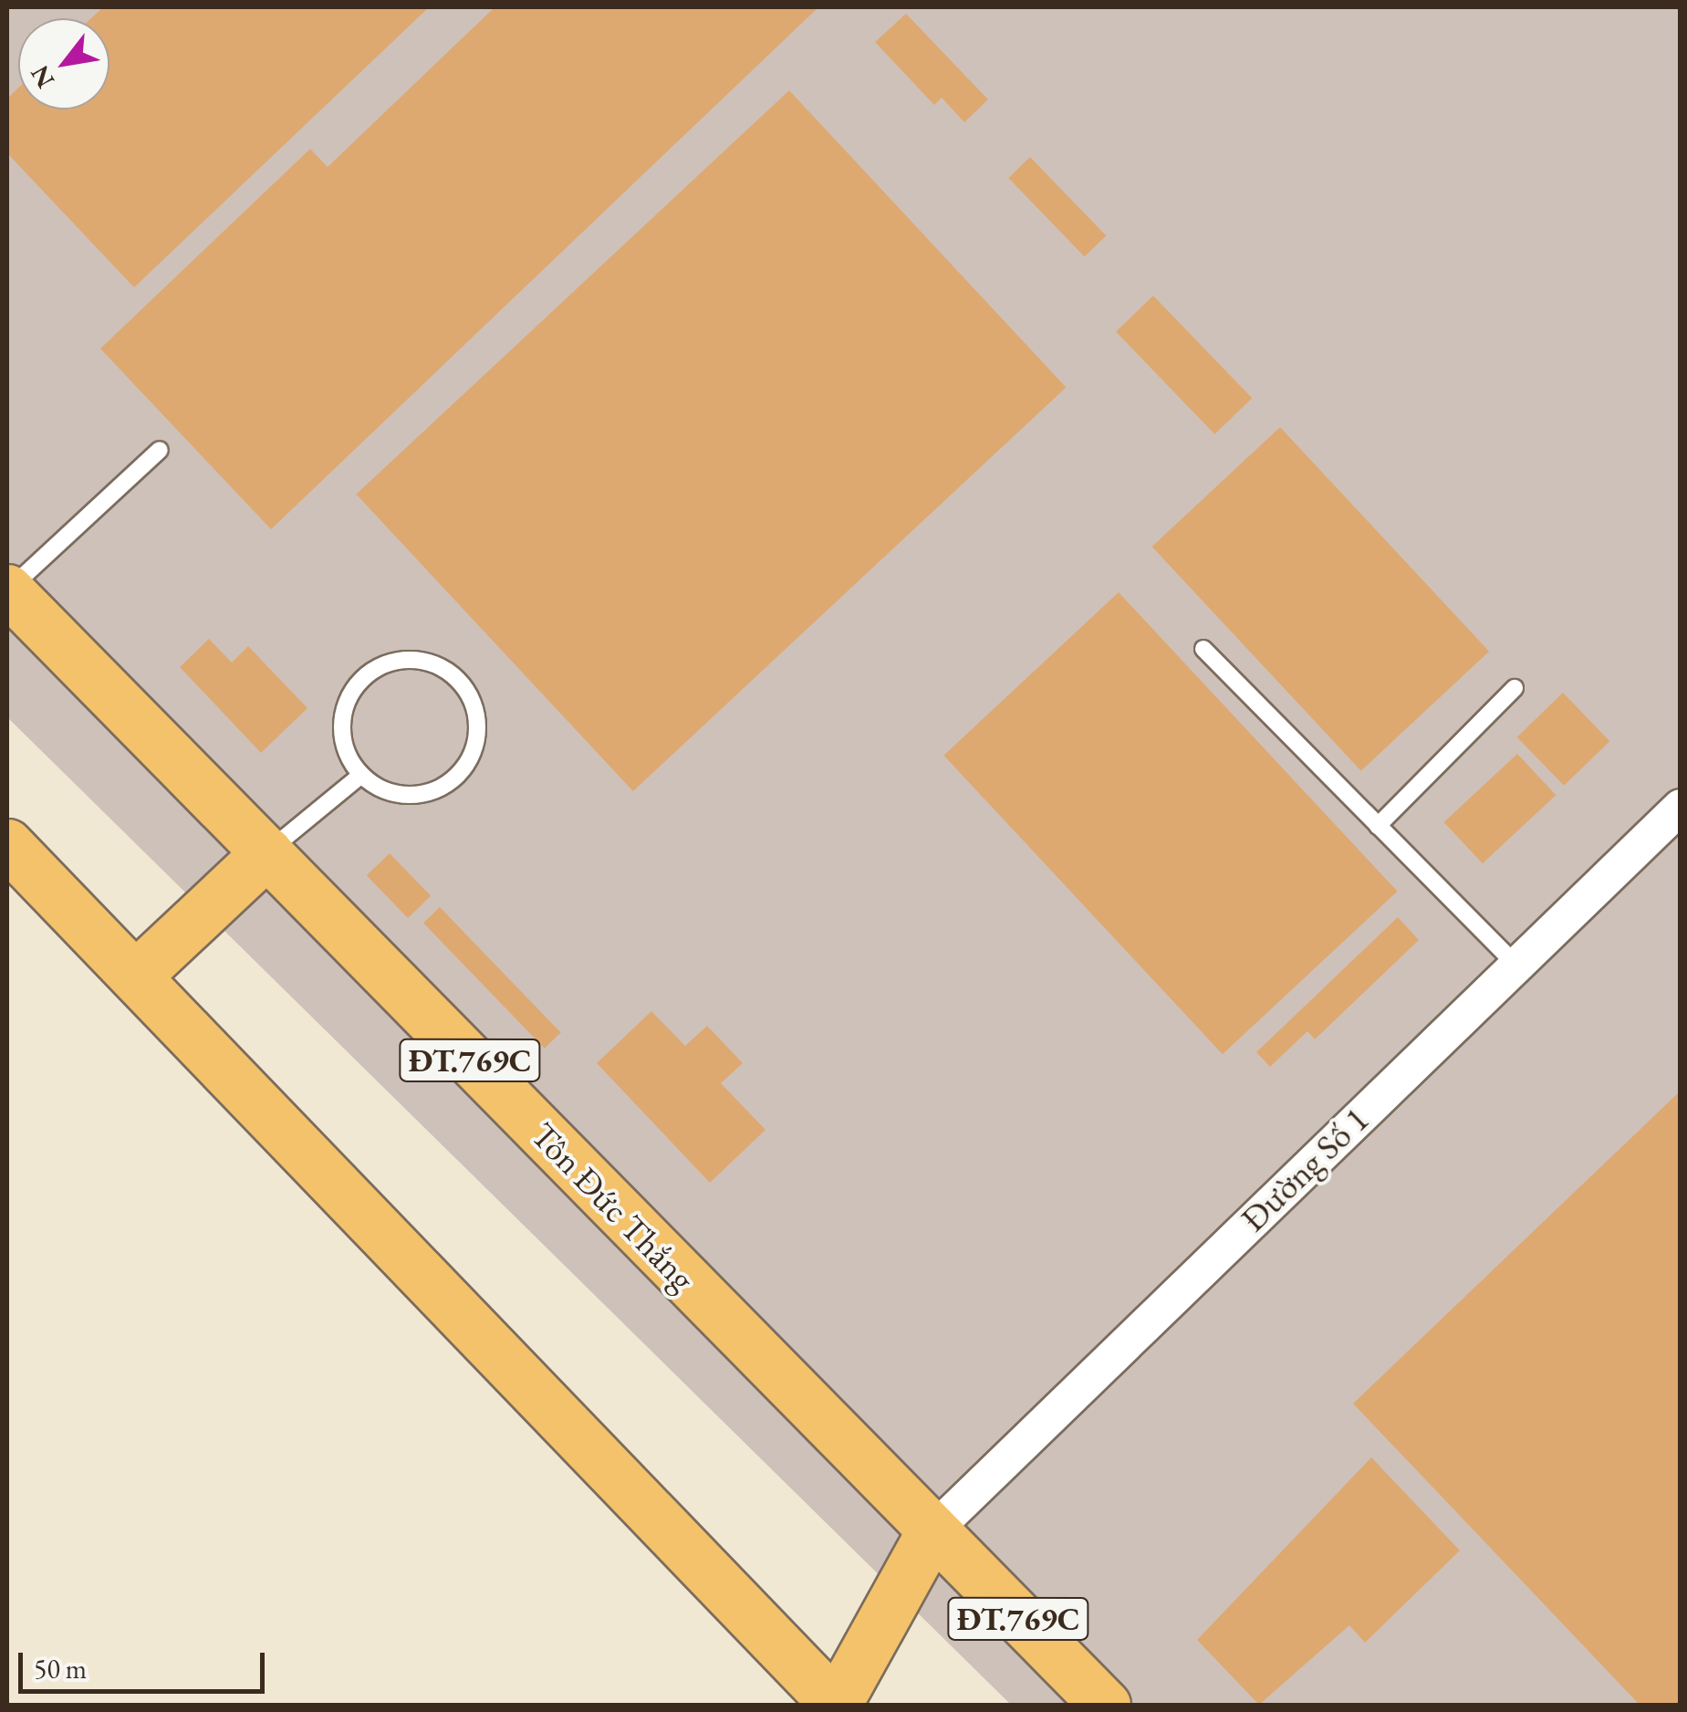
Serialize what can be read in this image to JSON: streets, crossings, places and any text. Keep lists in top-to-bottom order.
{
  "streets": {
    "main road": ["ĐT.769C", "Tôn Đức Thắng"],
    "street": ["Đường Số 1"]
  },
  "crossings": [
    ["Đường Số 1", "Tôn Đức Thắng"]
  ],
  "scale_bar": "50 m",
  "north": "bottom left"
}
